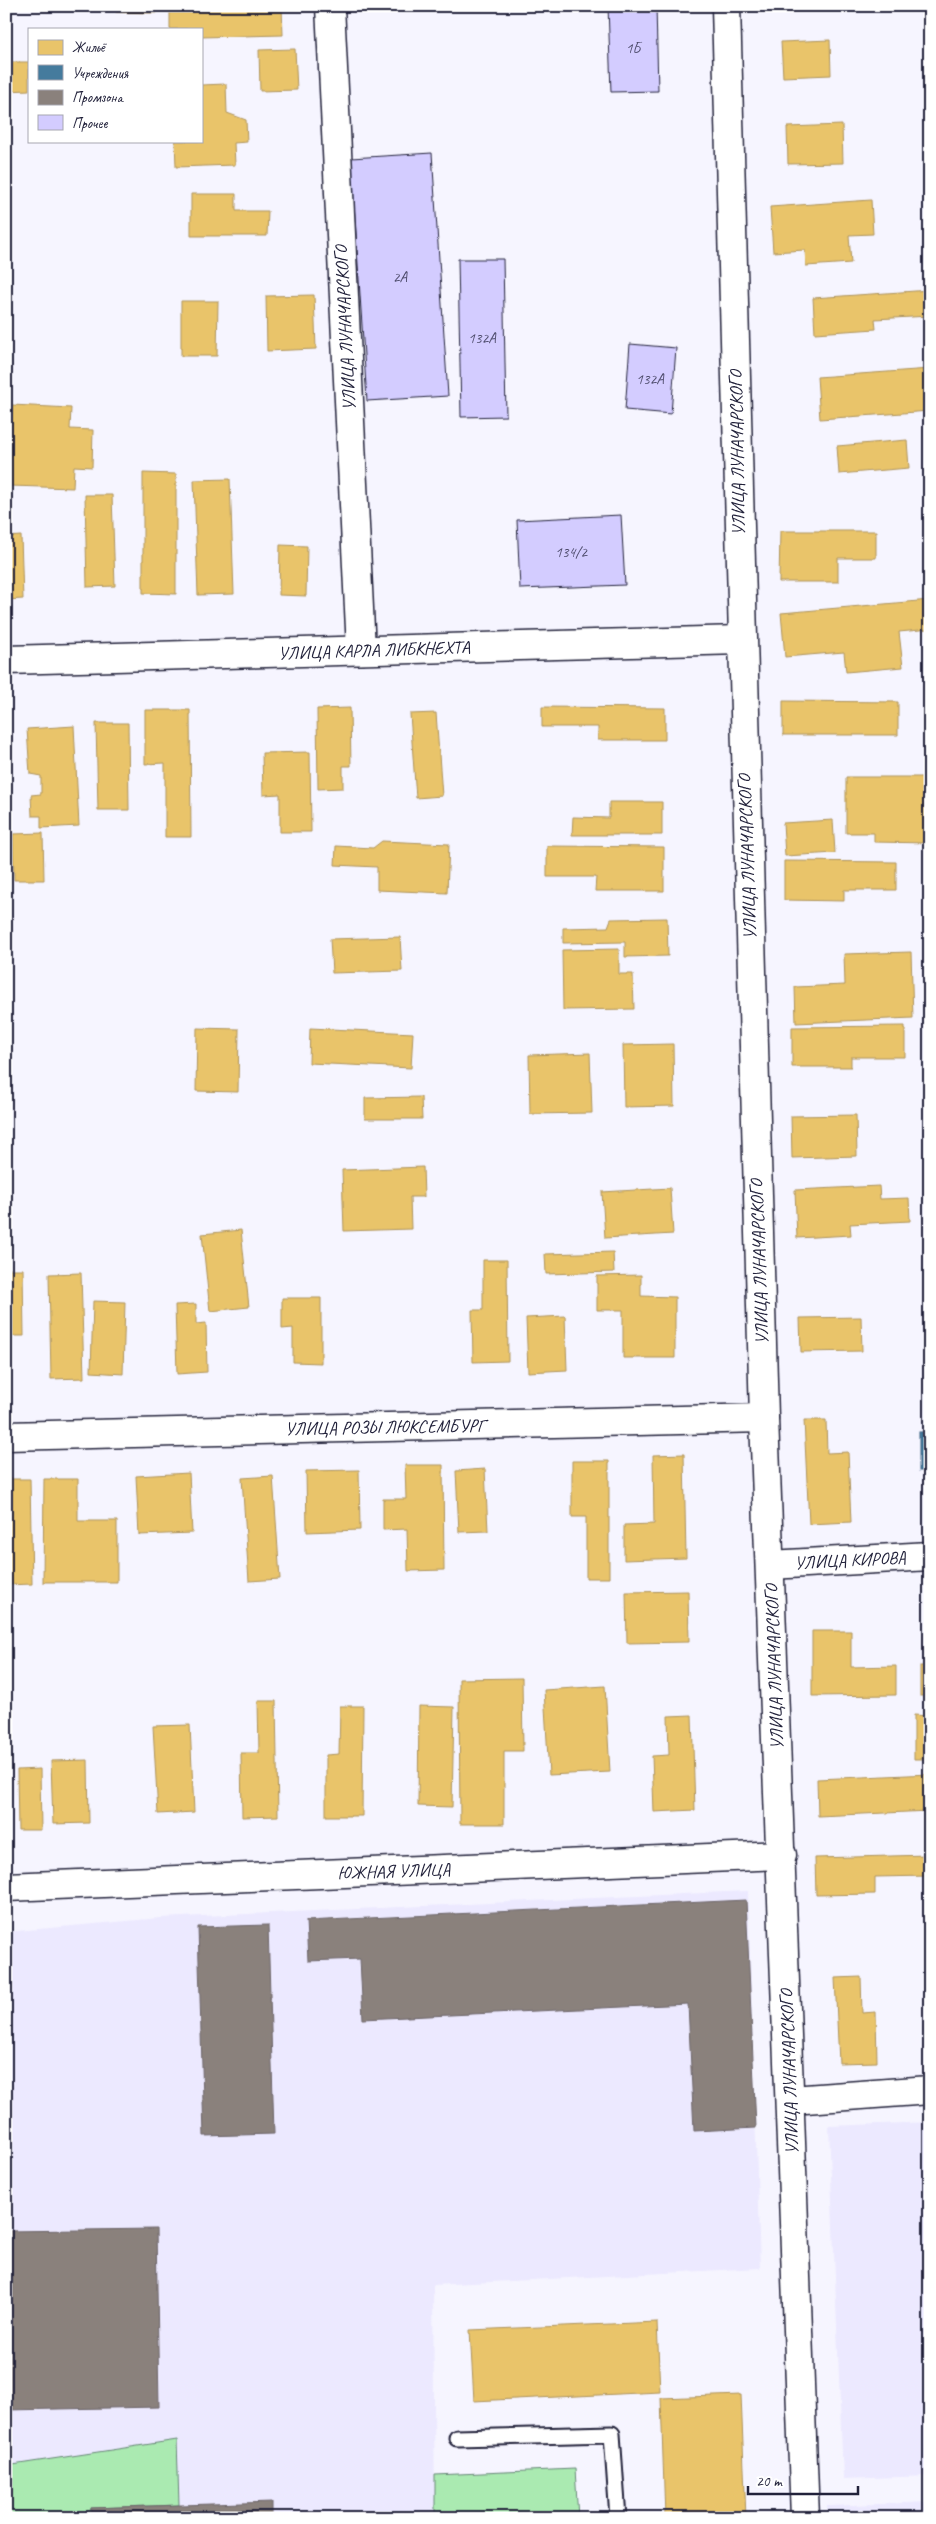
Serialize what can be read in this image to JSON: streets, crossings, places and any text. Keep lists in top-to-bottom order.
{
  "streets": {
    "street": [
      "УЛИЦА ЛУНАЧАРСКОГО",
      "УЛИЦА КАРЛА ЛИБКНЕХТА",
      "УЛИЦА РОЗЫ ЛЮКСЕМБУРГ",
      "УЛИЦА КИРОВА",
      "ЮЖНАЯ УЛИЦА"
    ]
  },
  "crossings": [
    ["УЛИЦА ЛУНАЧАРСКОГО", "УЛИЦА КАРЛА ЛИБКНЕХТА"],
    ["УЛИЦА ЛУНАЧАРСКОГО", "УЛИЦА РОЗЫ ЛЮКСЕМБУРГ"],
    ["УЛИЦА ЛУНАЧАРСКОГО", "УЛИЦА КИРОВА"],
    ["УЛИЦА ЛУНАЧАРСКОГО", "ЮЖНАЯ УЛИЦА"]
  ],
  "house_numbers": [
    "1Б",
    "2А",
    "132А",
    "132А",
    "134/2"
  ],
  "legend": [
    "Жильё",
    "Учреждения",
    "Промзона",
    "Прочее"
  ],
  "scale_bar": "20 m"
}
